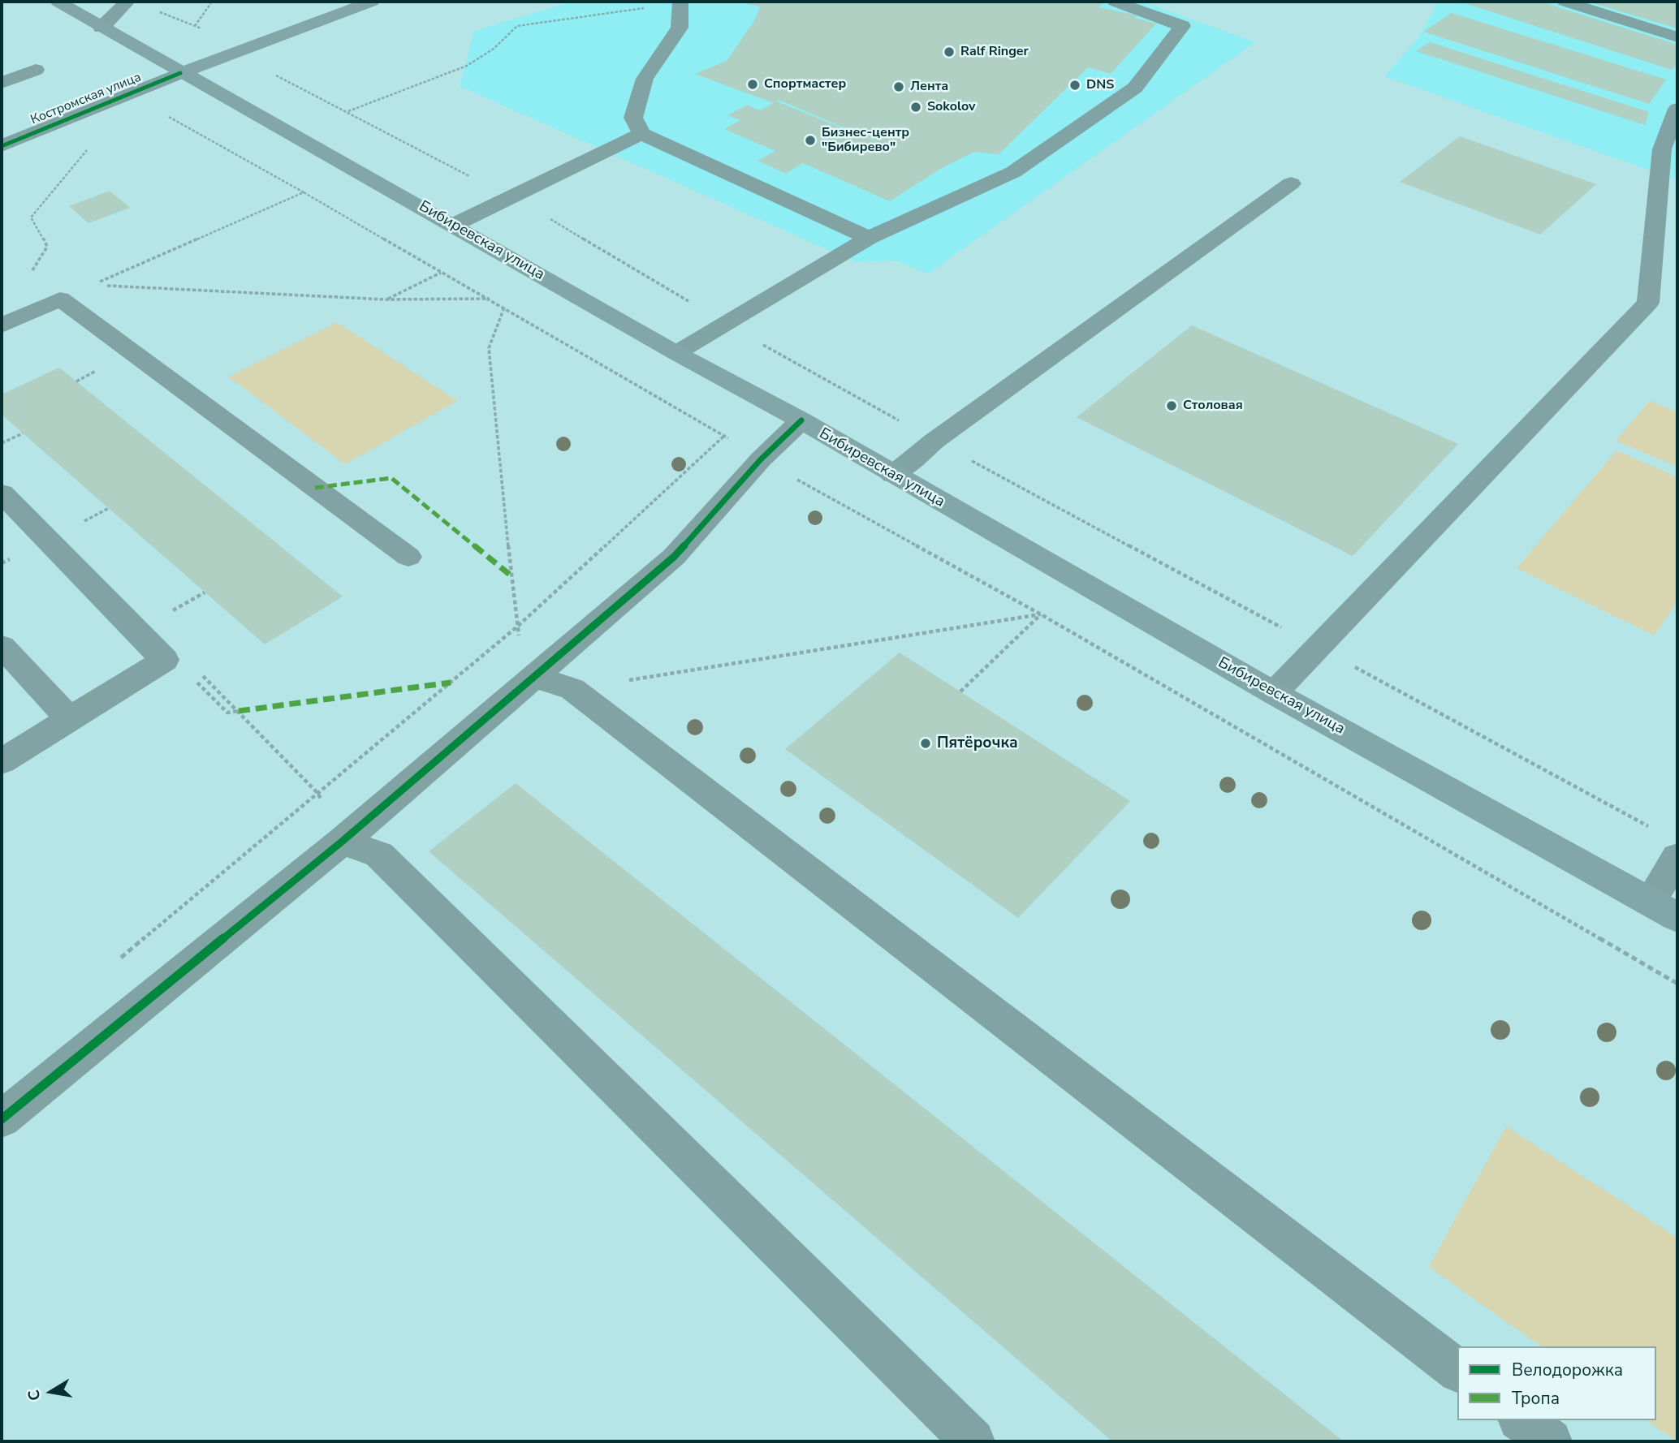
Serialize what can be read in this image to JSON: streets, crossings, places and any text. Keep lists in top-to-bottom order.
{
  "streets": {
    "main road": ["Костромская улица", "Бибиревская улица"]
  },
  "crossings": [
    ["Костромская улица", "Бибиревская улица"]
  ],
  "places": [
    "Ralf Ringer",
    "Спортмастер",
    "DNS",
    "Лента",
    "Sokolov",
    "Бизнес-центр \"Бибирево\"",
    "Столовая",
    "Пятёрочка"
  ],
  "legend": ["Велодорожка", "Тропа"],
  "north": "left"
}
